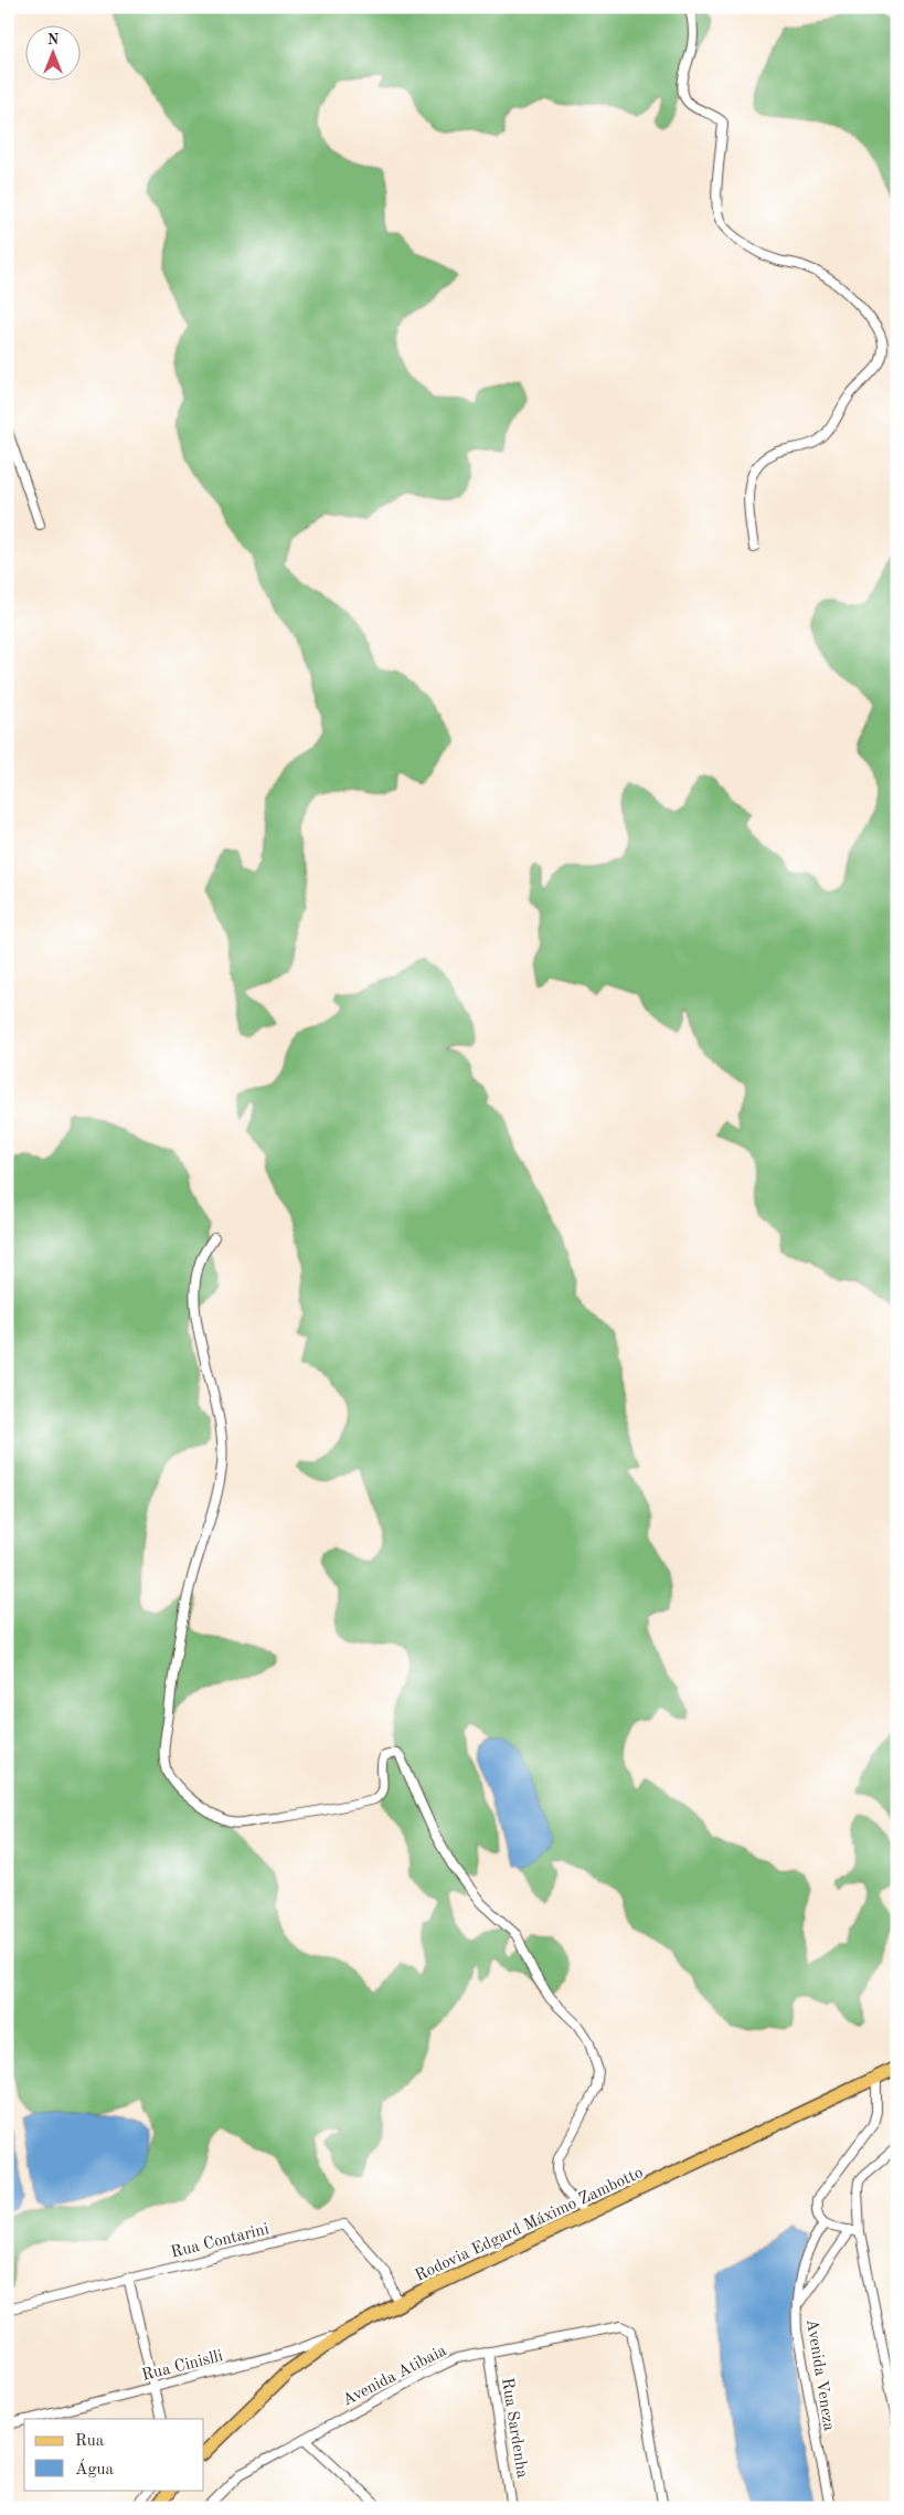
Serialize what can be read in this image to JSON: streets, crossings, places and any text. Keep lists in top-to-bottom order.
{
  "streets": {
    "main road": ["Rodovia Edgard Máximo Zambotto"],
    "street": [
      "Rua Contarini",
      "Rua Cinislli",
      "Avenida Atibaia",
      "Avenida Veneza",
      "Rua Sardenha"
    ]
  },
  "crossings": [
    ["Rodovia Edgard Máximo Zambotto", "Rua Contarini"],
    ["Rodovia Edgard Máximo Zambotto", "Rua Cinislli"],
    ["Avenida Atibaia", "Rua Sardenha"]
  ],
  "legend": ["Rua", "Água"],
  "north": "top"
}
